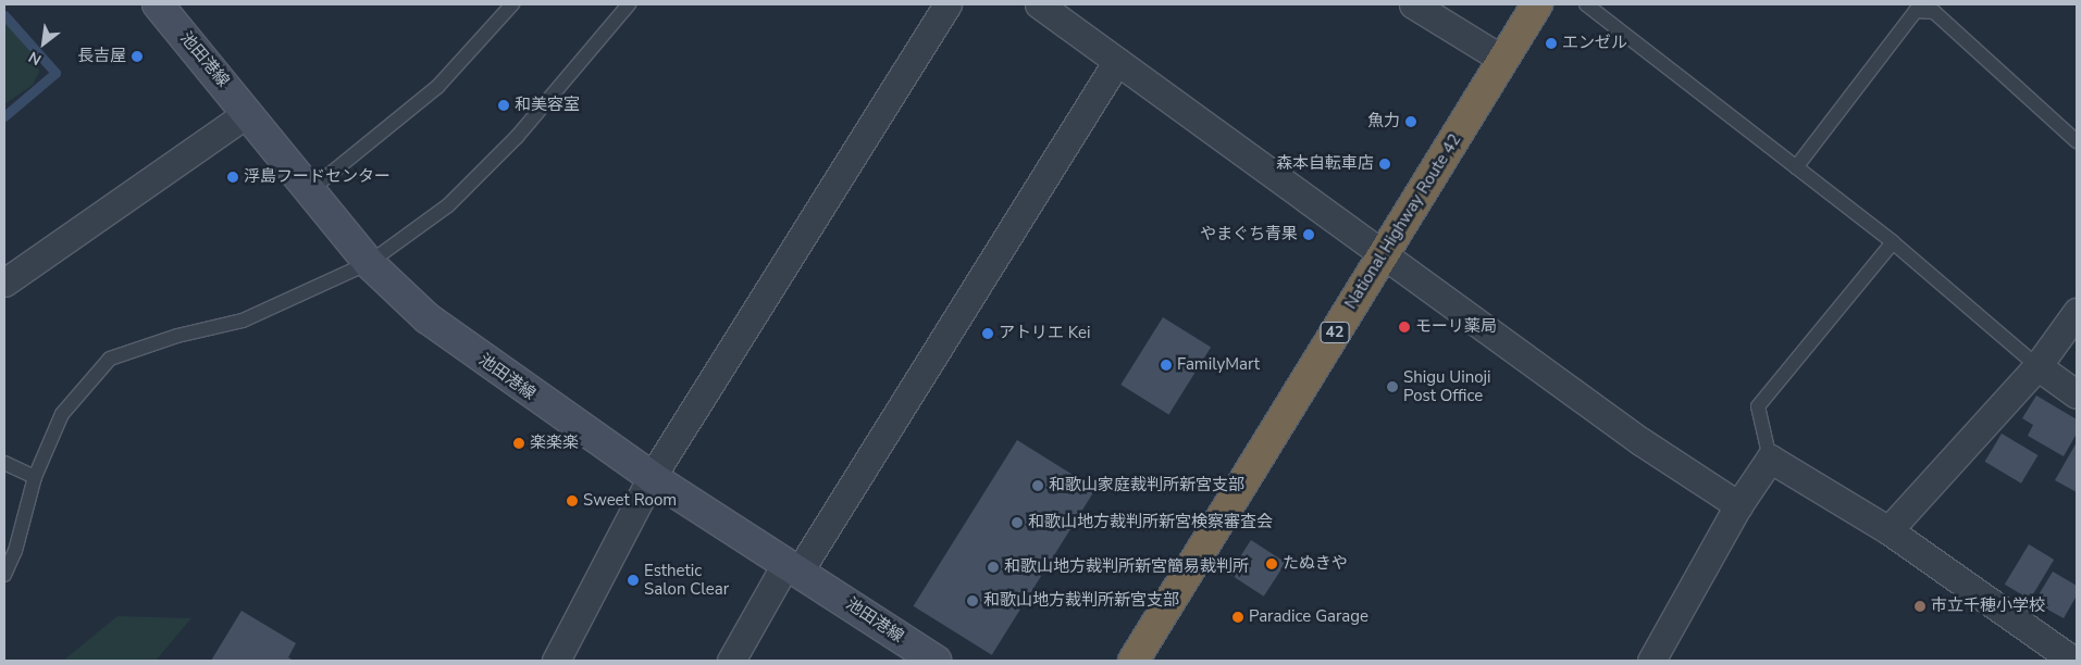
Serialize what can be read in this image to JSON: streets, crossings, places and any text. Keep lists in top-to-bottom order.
{
  "streets": {
    "highway": ["National Highway Route 42", "42"],
    "main road": ["池田港線"]
  },
  "places": [
    "エンゼル",
    "長吉屋",
    "和美容室",
    "魚力",
    "森本自転車店",
    "浮島フードセンター",
    "やまぐち青果",
    "モーリ薬局",
    "アトリエ Kei",
    "FamilyMart",
    "Shigu Uinoji Post Office",
    "楽楽楽",
    "和歌山家庭裁判所新宮支部",
    "Sweet Room",
    "和歌山地方裁判所新宮検察審査会",
    "たぬきや",
    "和歌山地方裁判所新宮簡易裁判所",
    "Esthetic Salon Clear",
    "和歌山地方裁判所新宮支部",
    "市立千穂小学校",
    "Paradice Garage"
  ],
  "north": "bottom left"
}
